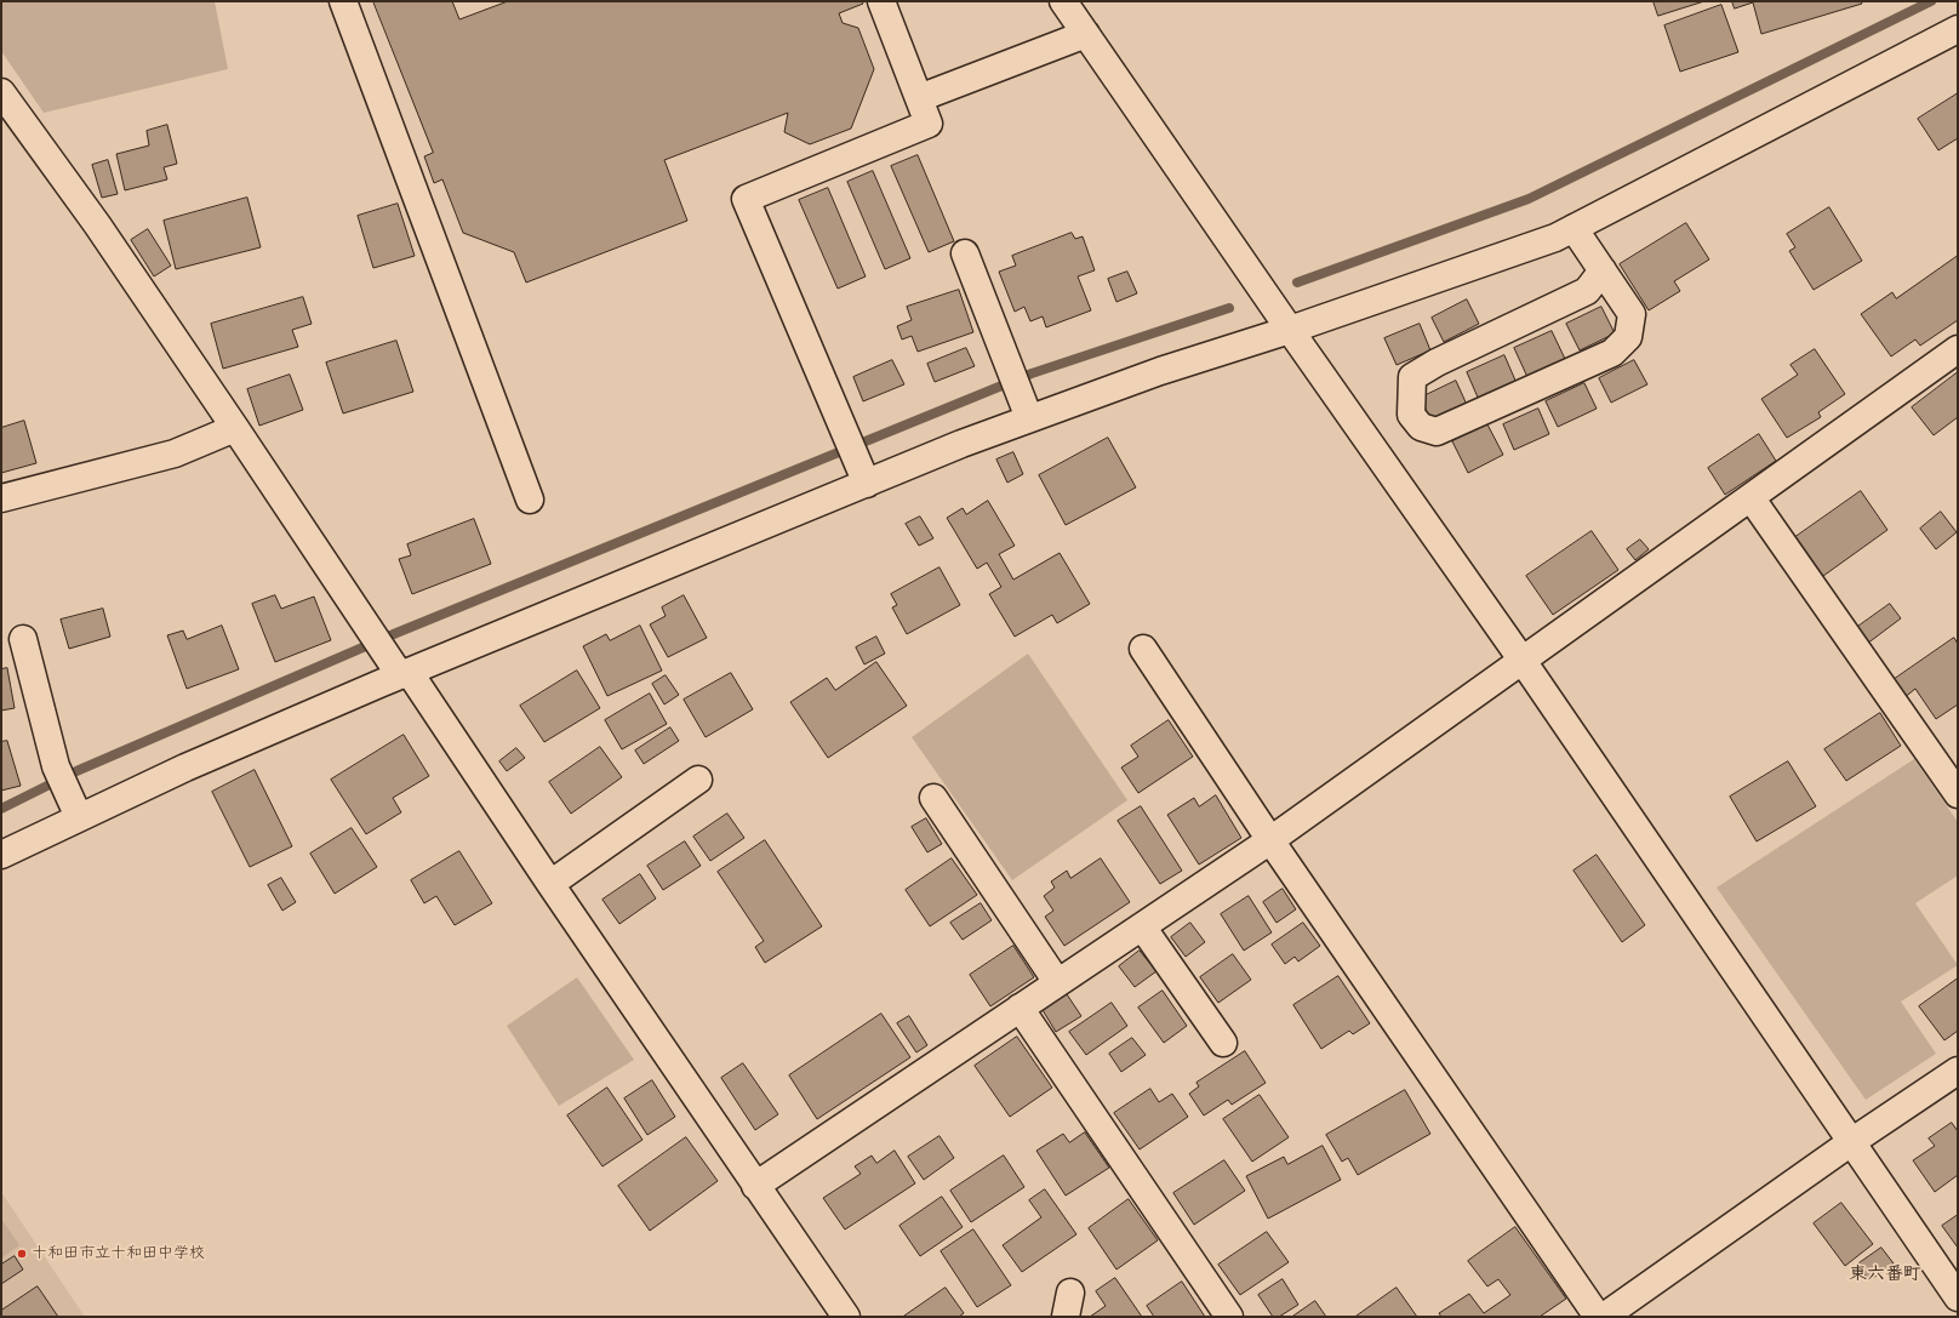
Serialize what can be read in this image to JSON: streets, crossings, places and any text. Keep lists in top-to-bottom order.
{
  "districts": ["東六番町"],
  "places": ["十和田市立十和田中学校"]
}
